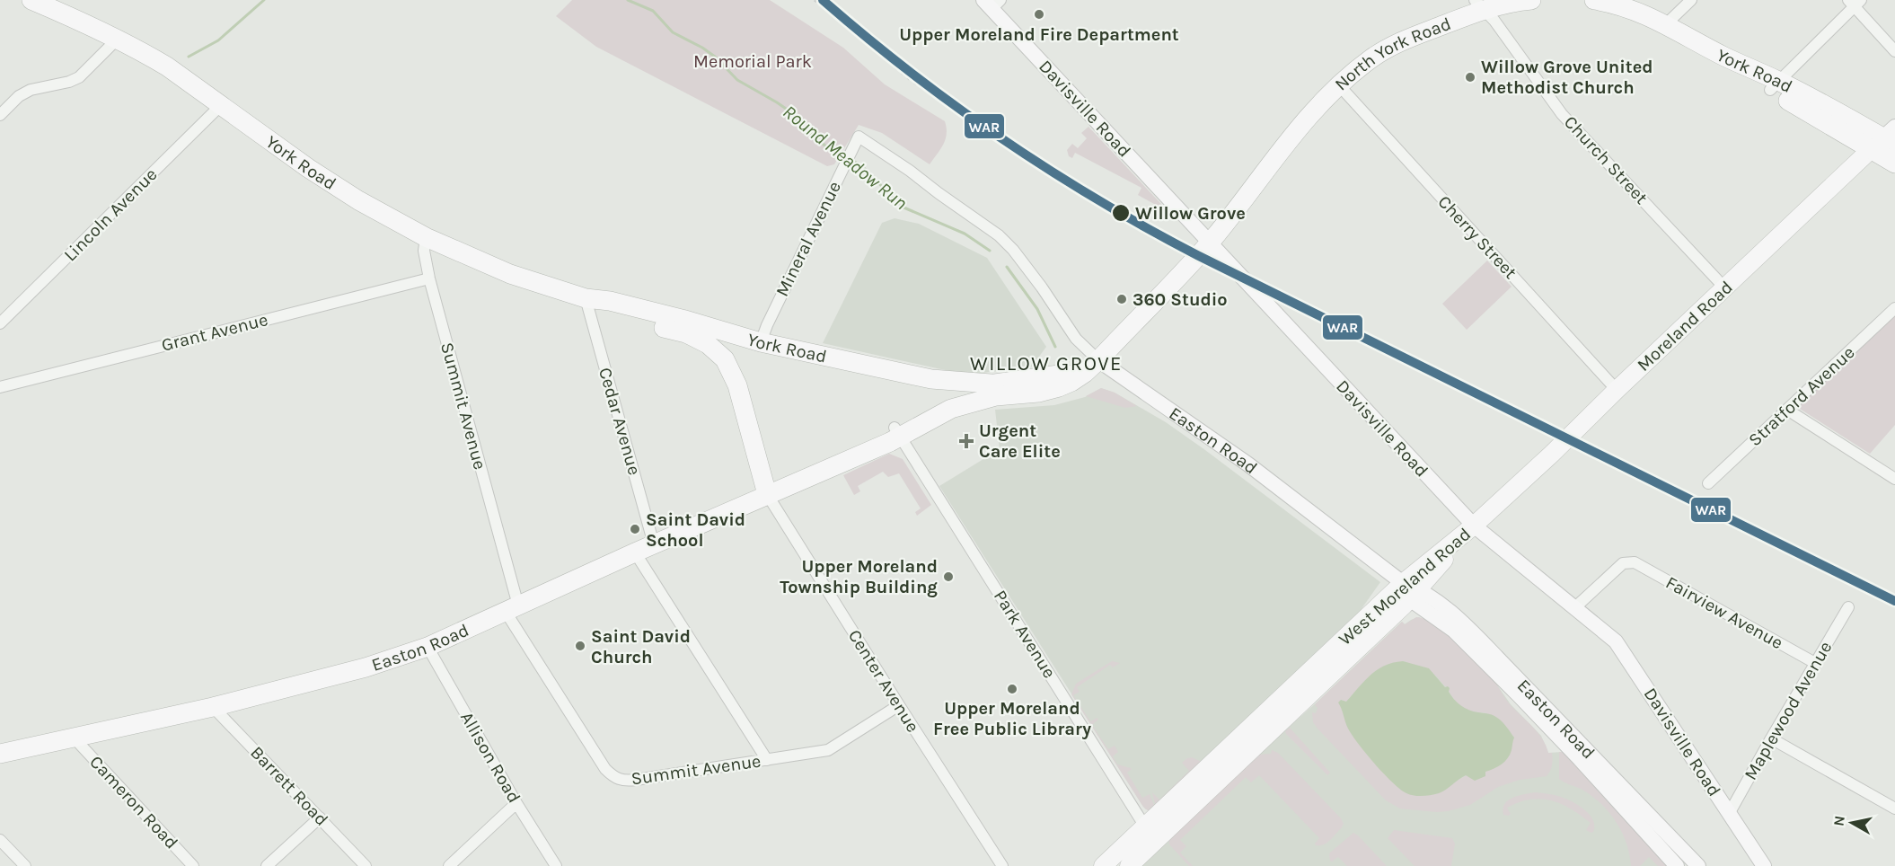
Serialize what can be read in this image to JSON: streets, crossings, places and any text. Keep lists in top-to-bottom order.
{
  "streets": {
    "highway": ["North York Road", "York Road", "Easton Road"],
    "main road": ["Moreland Road", "West Moreland Road"],
    "street": [
      "Davisville Road",
      "Church Street",
      "Lincoln Avenue",
      "Cherry Street",
      "Mineral Avenue",
      "Grant Avenue",
      "Stratford Avenue",
      "Summit Avenue",
      "Cedar Avenue",
      "Fairview Avenue",
      "Park Avenue",
      "Center Avenue",
      "Maplewood Avenue",
      "Allison Road",
      "Barrett Road",
      "Cameron Road"
    ]
  },
  "crossings": [
    ["North York Road", "Davisville Road"],
    ["North York Road", "Church Street"],
    ["North York Road", "Cherry Street"],
    ["York Road", "Lincoln Avenue"],
    ["York Road", "Mineral Avenue"],
    ["York Road", "Moreland Road"],
    ["York Road", "Summit Avenue"],
    ["York Road", "Cedar Avenue"],
    ["York Road", "Easton Road"],
    ["York Road", "Center Avenue"],
    ["Davisville Road", "Moreland Road"],
    ["Davisville Road", "West Moreland Road"],
    ["Davisville Road", "Fairview Avenue"],
    ["Davisville Road", "Maplewood Avenue"],
    ["Church Street", "Moreland Road"],
    ["Cherry Street", "Moreland Road"],
    ["Mineral Avenue", "Easton Road"],
    ["Moreland Road", "West Moreland Road"],
    ["Grant Avenue", "Summit Avenue"],
    ["Summit Avenue", "Easton Road"],
    ["Summit Avenue", "Center Avenue"],
    ["Cedar Avenue", "Easton Road"],
    ["Easton Road", "West Moreland Road"],
    ["Easton Road", "Park Avenue"],
    ["Easton Road", "Center Avenue"],
    ["Easton Road", "Allison Road"],
    ["Easton Road", "Barrett Road"],
    ["Easton Road", "Cameron Road"],
    ["West Moreland Road", "Park Avenue"],
    ["Fairview Avenue", "Maplewood Avenue"]
  ],
  "districts": ["WILLOW GROVE"],
  "water": ["Round Meadow Run"],
  "parks": ["Memorial Park"],
  "places": {
    "other": [
      "Upper Moreland Fire Department",
      "Willow Grove United Methodist Church",
      "Willow Grove",
      "360 Studio",
      "Saint David School",
      "Upper Moreland Township Building",
      "Saint David Church",
      "Upper Moreland Free Public Library"
    ],
    "health": ["Urgent Care Elite"]
  },
  "lines": ["transit line WAR"],
  "north": "left"
}
